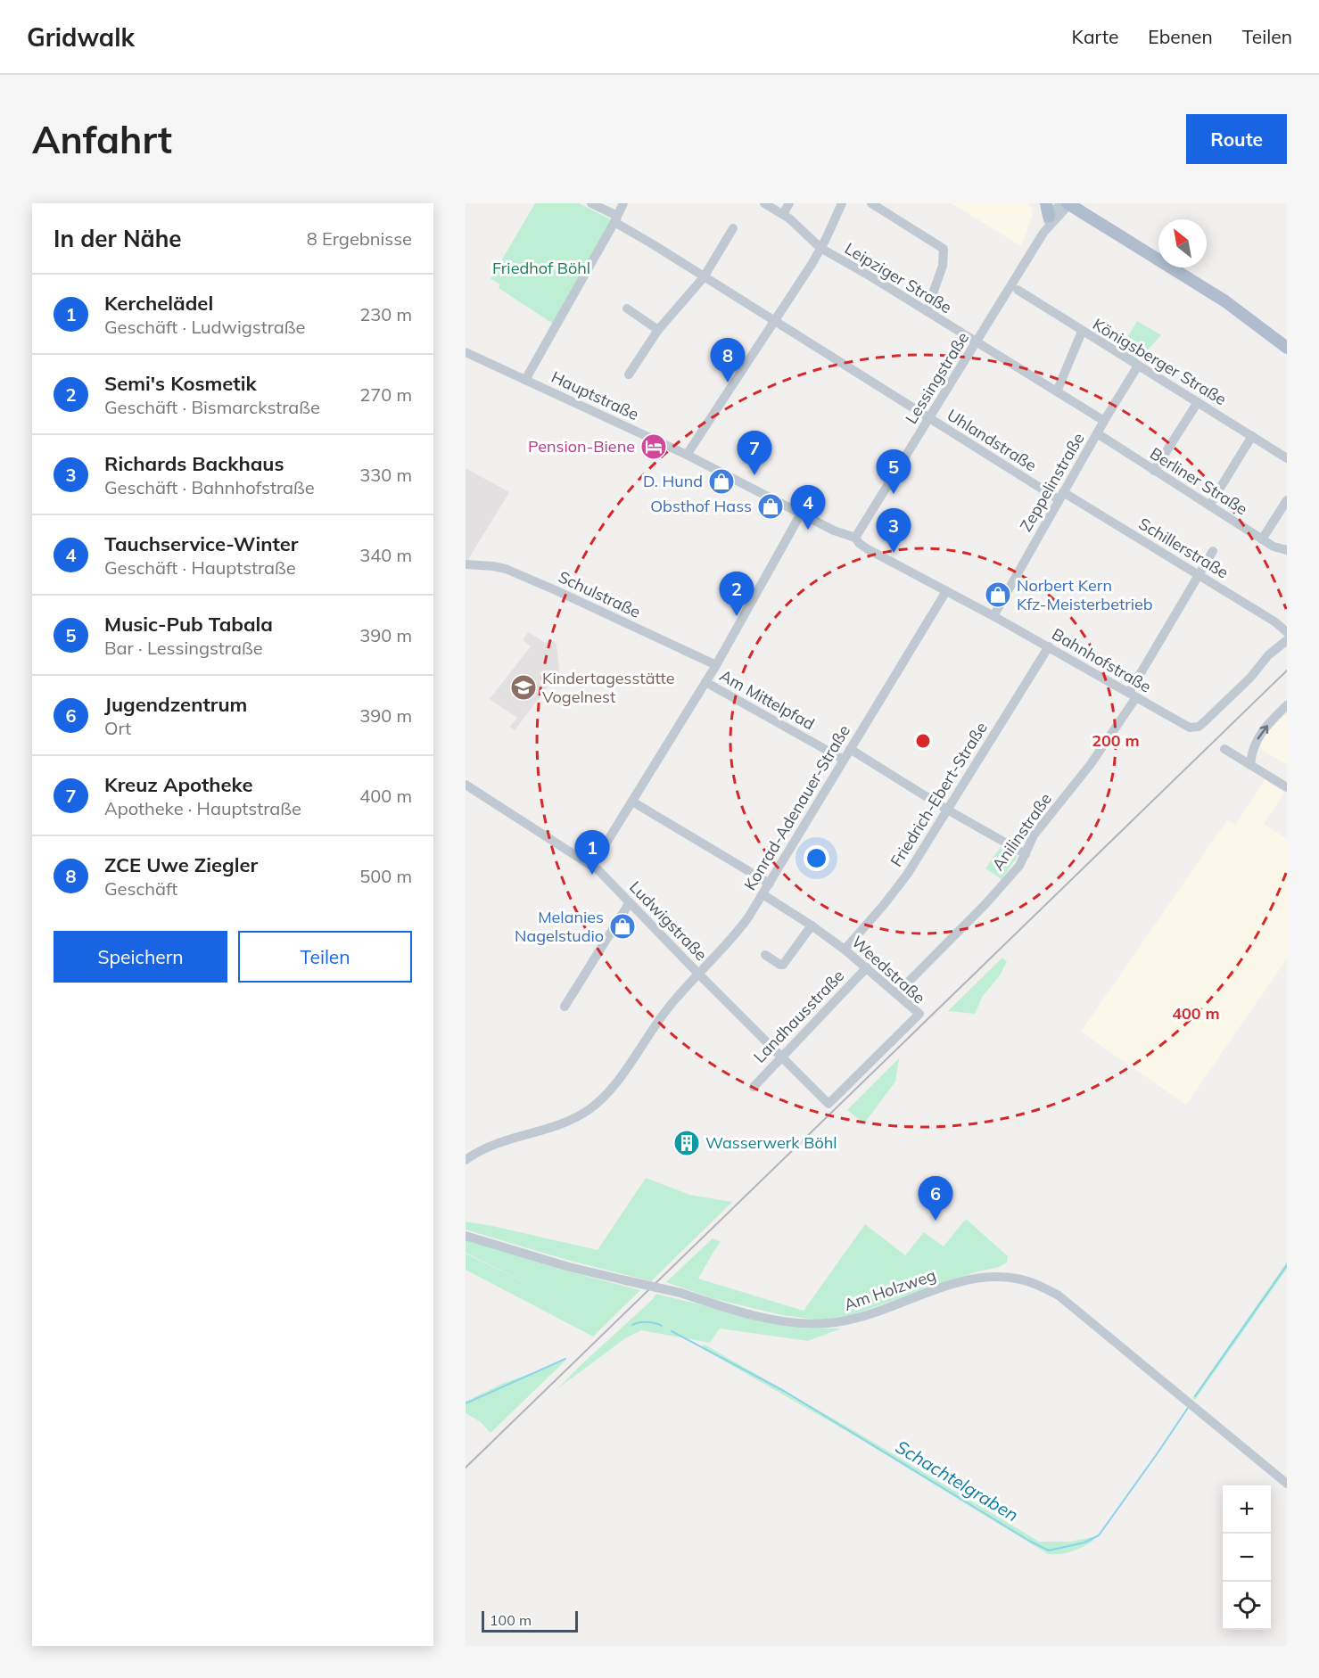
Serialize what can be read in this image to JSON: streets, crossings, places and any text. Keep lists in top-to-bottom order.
{
  "streets": {
    "street": [
      "Leipziger Straße",
      "Königsberger Straße",
      "Lessingstraße",
      "Hauptstraße",
      "Uhlandstraße",
      "Berliner Straße",
      "Zeppelinstraße",
      "Schillerstraße",
      "Schulstraße",
      "Bahnhofstraße",
      "Am Mittelpfad",
      "Friedrich-Ebert-Straße",
      "Konrad-Adenauer-Straße",
      "Anilinstraße",
      "Ludwigstraße",
      "Weedstraße",
      "Landhausstraße",
      "Am Holzweg"
    ]
  },
  "crossings": [
    ["Leipziger Straße", "Lessingstraße"],
    ["Leipziger Straße", "Zeppelinstraße"],
    ["Königsberger Straße", "Zeppelinstraße"],
    ["Lessingstraße", "Hauptstraße"],
    ["Lessingstraße", "Uhlandstraße"],
    ["Lessingstraße", "Bahnhofstraße"],
    ["Hauptstraße", "Bahnhofstraße"],
    ["Uhlandstraße", "Zeppelinstraße"],
    ["Uhlandstraße", "Schillerstraße"],
    ["Berliner Straße", "Zeppelinstraße"],
    ["Zeppelinstraße", "Schillerstraße"],
    ["Zeppelinstraße", "Bahnhofstraße"],
    ["Schillerstraße", "Anilinstraße"],
    ["Bahnhofstraße", "Friedrich-Ebert-Straße"],
    ["Bahnhofstraße", "Konrad-Adenauer-Straße"],
    ["Bahnhofstraße", "Anilinstraße"],
    ["Am Mittelpfad", "Konrad-Adenauer-Straße"],
    ["Friedrich-Ebert-Straße", "Weedstraße"],
    ["Konrad-Adenauer-Straße", "Ludwigstraße"],
    ["Konrad-Adenauer-Straße", "Weedstraße"],
    ["Anilinstraße", "Weedstraße"],
    ["Ludwigstraße", "Weedstraße"],
    ["Ludwigstraße", "Landhausstraße"],
    ["Weedstraße", "Landhausstraße"]
  ],
  "water": ["Schachtelgraben"],
  "parks": ["Friedhof Böhl"],
  "places": {
    "hotel": ["Pension-Biene"],
    "shop": [
      "D. Hund",
      "Obsthof Hass",
      "Norbert Kern Kfz-Meisterbetrieb",
      "Melanies Nagelstudio"
    ],
    "school or university": ["Kindertagesstätte Vogelnest"],
    "building": ["Wasserwerk Böhl"]
  },
  "scale_bar": "100 m",
  "north": "top left",
  "page": {
    "header": "Gridwalk",
    "nav": ["Karte", "Ebenen", "Teilen"],
    "buttons": [
      "Route",
      ["Speichern", "Teilen"]
    ],
    "title": "Anfahrt",
    "heading": ["In der Nähe", "8 Ergebnisse"],
    "list": [
      {
        "mark": "1",
        "name": "Kerchelädel",
        "note": "Geschäft · Ludwigstraße",
        "value": "230 m"
      },
      {
        "mark": "2",
        "name": "Semi's Kosmetik",
        "note": "Geschäft · Bismarckstraße",
        "value": "270 m"
      },
      {
        "mark": "3",
        "name": "Richards Backhaus",
        "note": "Geschäft · Bahnhofstraße",
        "value": "330 m"
      },
      {
        "mark": "4",
        "name": "Tauchservice-Winter",
        "note": "Geschäft · Hauptstraße",
        "value": "340 m"
      },
      {
        "mark": "5",
        "name": "Music-Pub Tabala",
        "note": "Bar · Lessingstraße",
        "value": "390 m"
      },
      {
        "mark": "6",
        "name": "Jugendzentrum",
        "note": "Ort",
        "value": "390 m"
      },
      {
        "mark": "7",
        "name": "Kreuz Apotheke",
        "note": "Apotheke · Hauptstraße",
        "value": "400 m"
      },
      {
        "mark": "8",
        "name": "ZCE Uwe Ziegler",
        "note": "Geschäft",
        "value": "500 m"
      }
    ],
    "pins": [
      "8",
      "7",
      "5",
      "4",
      "3",
      "2",
      "1",
      "6"
    ],
    "map_buttons": ["+", "−"],
    "scale": "100 m"
  },
  "rings": ["200 m", "400 m"]
}
